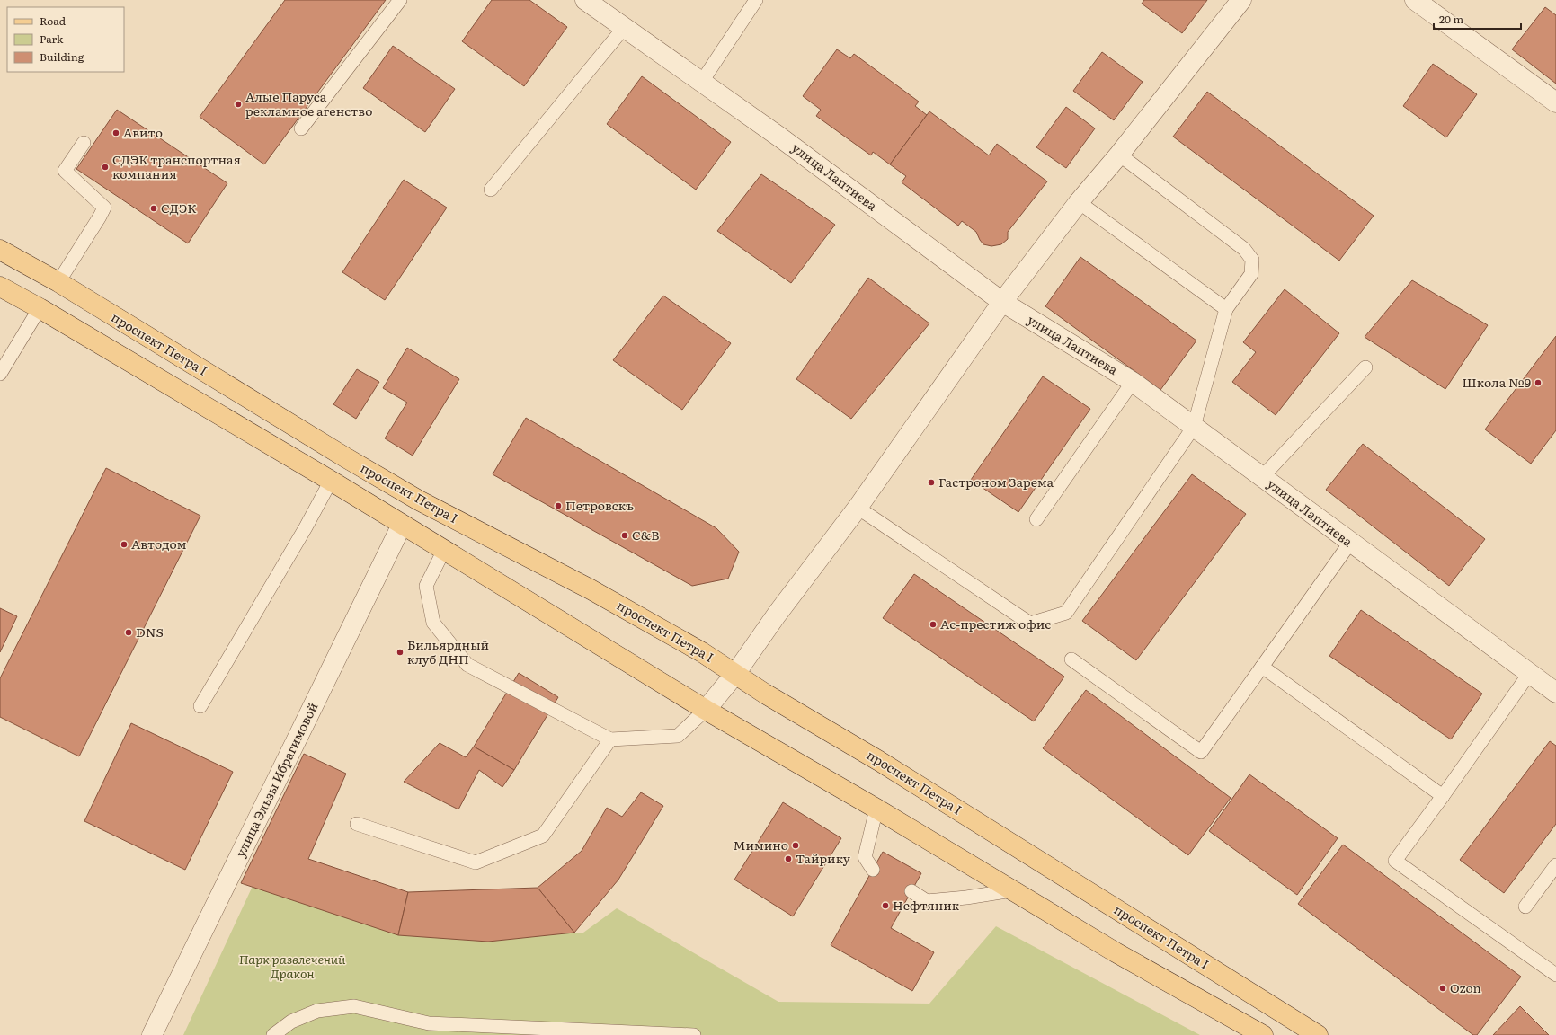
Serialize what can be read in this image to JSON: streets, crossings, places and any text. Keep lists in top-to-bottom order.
{
  "streets": {
    "main road": ["проспект Петра I"],
    "street": ["улица Лаптиева", "улица Эльзы Ибрагимовой"]
  },
  "parks": ["Парк развлечений Дракон"],
  "places": [
    "Алые Паруса рекламное агенство",
    "Авито",
    "СДЭК транспортная компания",
    "СДЭК",
    "Школа №9",
    "Гастроном Зарема",
    "Петровскъ",
    "С&В",
    "Автодом",
    "Ас-престиж офис",
    "DNS",
    "Бильярдный клуб ДНП",
    "Мимино",
    "Тайрику",
    "Нефтяник",
    "Ozon"
  ],
  "legend": ["Road", "Park", "Building"],
  "scale_bar": "20 m"
}
